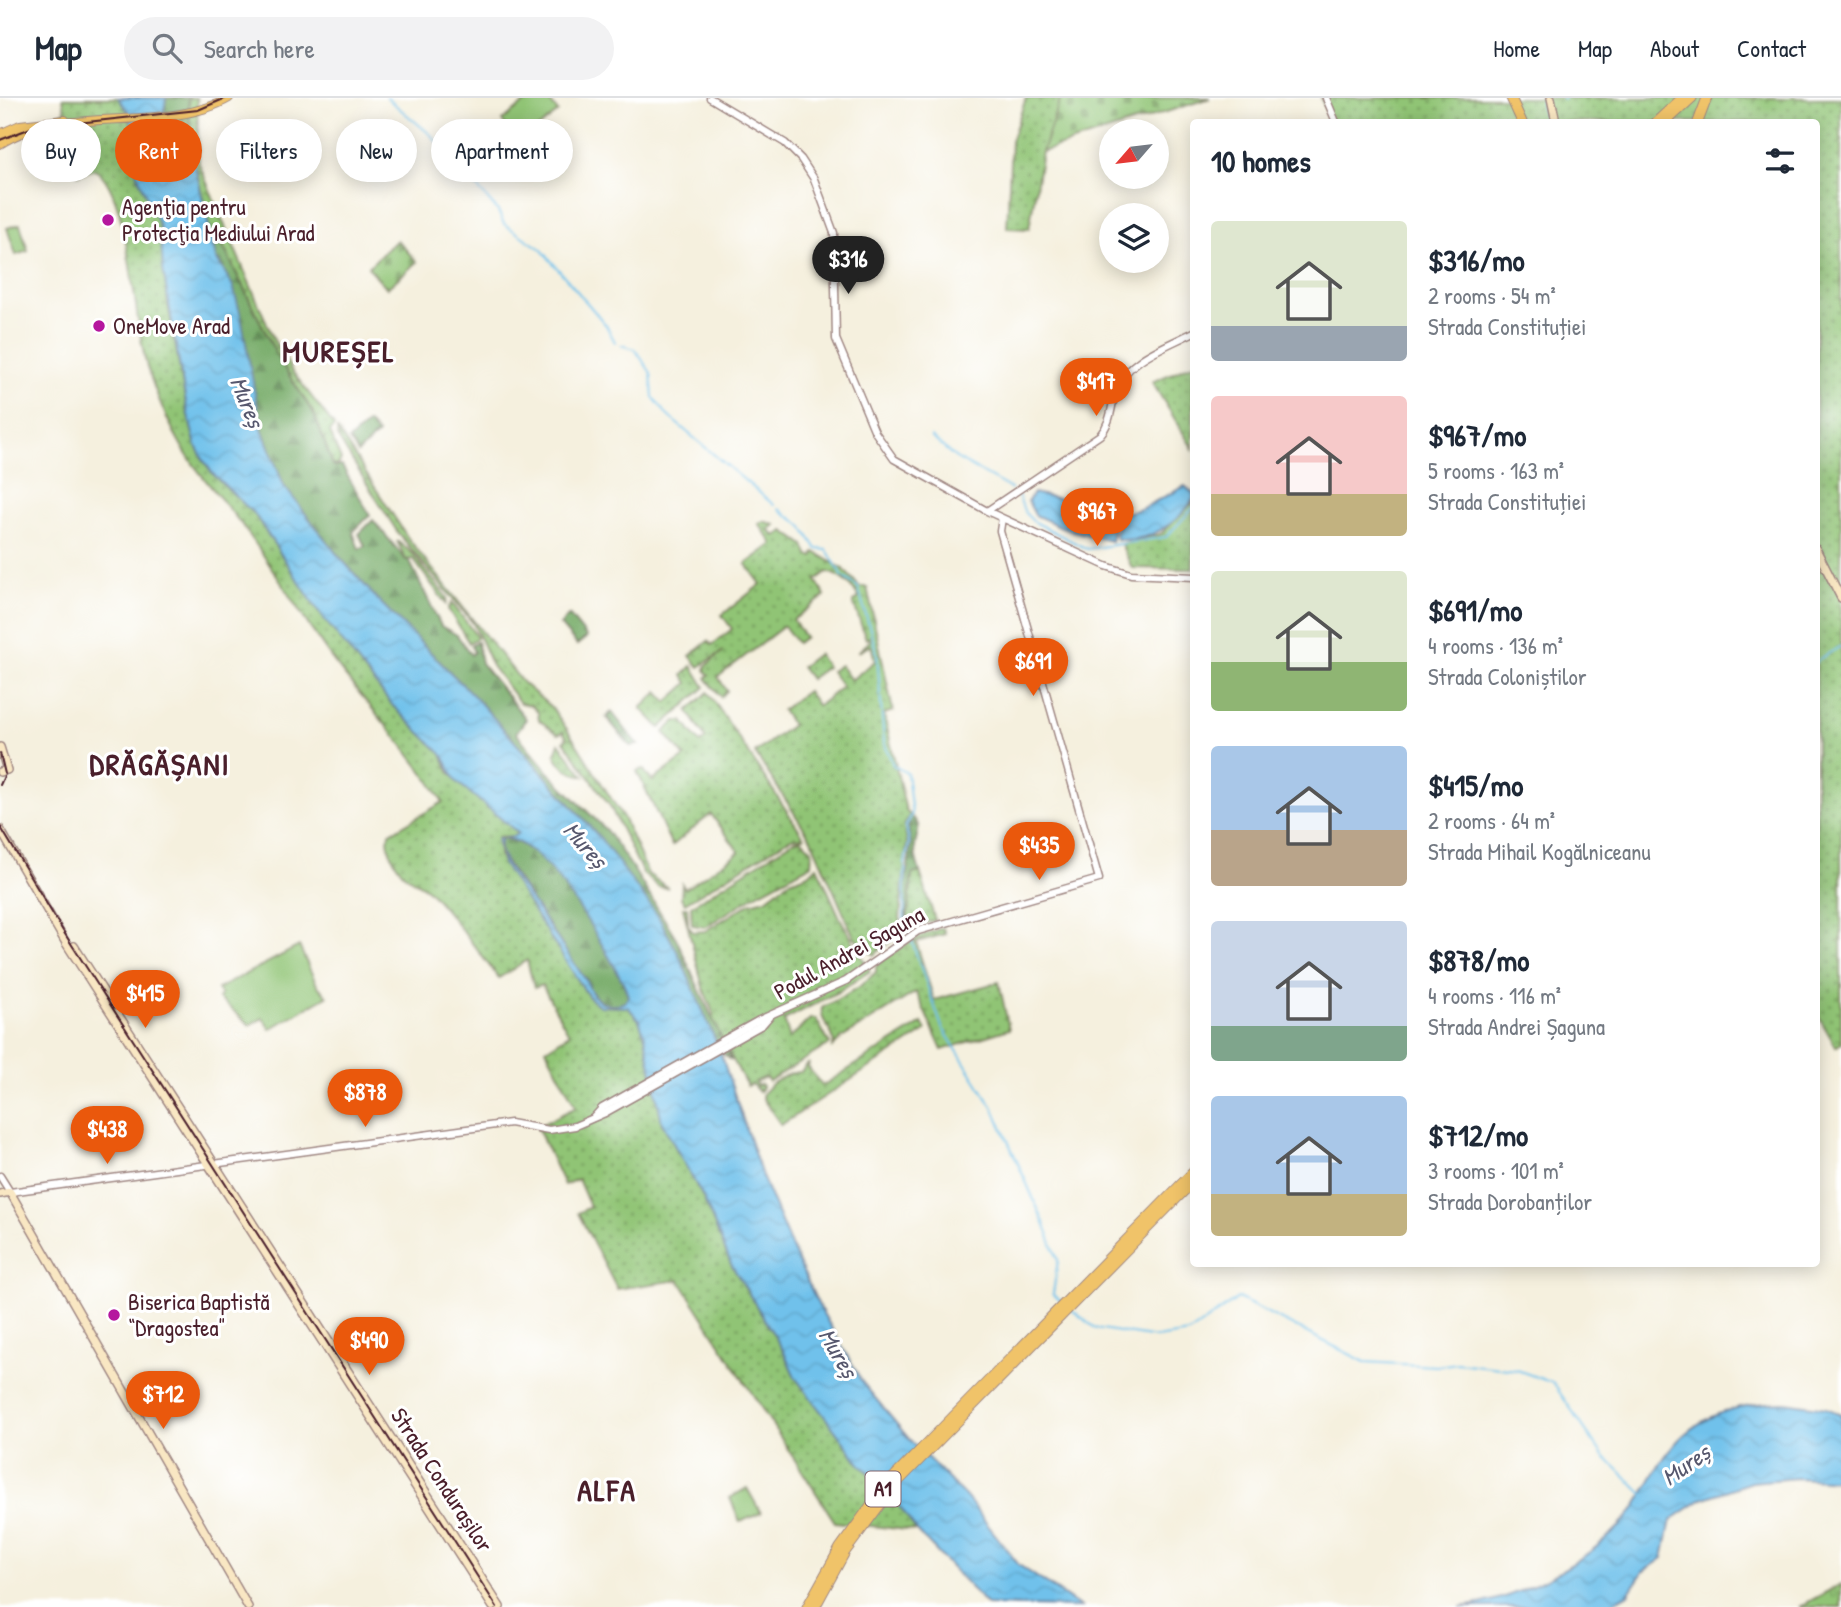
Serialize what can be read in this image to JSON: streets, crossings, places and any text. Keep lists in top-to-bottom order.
{
  "streets": {
    "highway": ["A1"],
    "main road": ["Strada Condurașilor"],
    "street": ["Podul Andrei Șaguna"]
  },
  "crossings": [
    ["Podul Andrei Șaguna", "Strada Condurașilor"]
  ],
  "districts": ["MUREȘEL", "DRĂGĂȘANI", "ALFA"],
  "water": ["Mureș"],
  "places": ["Agenţia pentru Protecţia Mediului Arad", "OneMove Arad", "Biserica Baptistă “Dragostea\""],
  "north": "bottom left",
  "page": {
    "header": "Map",
    "search": "Search here",
    "nav": [
      "Home",
      "Map",
      "About",
      "Contact"
    ],
    "chip": [
      "Buy",
      "Rent",
      "Filters",
      "New",
      "Apartment"
    ],
    "heading": "10 homes",
    "list": [
      {
        "name": "$316/mo",
        "note": "2 rooms · 54 m² · Strada Constituției"
      },
      {
        "name": "$967/mo",
        "note": "5 rooms · 163 m² · Strada Constituției"
      },
      {
        "name": "$691/mo",
        "note": "4 rooms · 136 m² · Strada Coloniștilor"
      },
      {
        "name": "$415/mo",
        "note": "2 rooms · 64 m² · Strada Mihail Kogălniceanu"
      },
      {
        "name": "$878/mo",
        "note": "4 rooms · 116 m² · Strada Andrei Șaguna"
      },
      {
        "name": "$712/mo",
        "note": "3 rooms · 101 m² · Strada Dorobanților"
      }
    ],
    "price": [
      "$316",
      "$417",
      "$967",
      "$691",
      "$435",
      "$415",
      "$878",
      "$438",
      "$490",
      "$712"
    ]
  }
}
